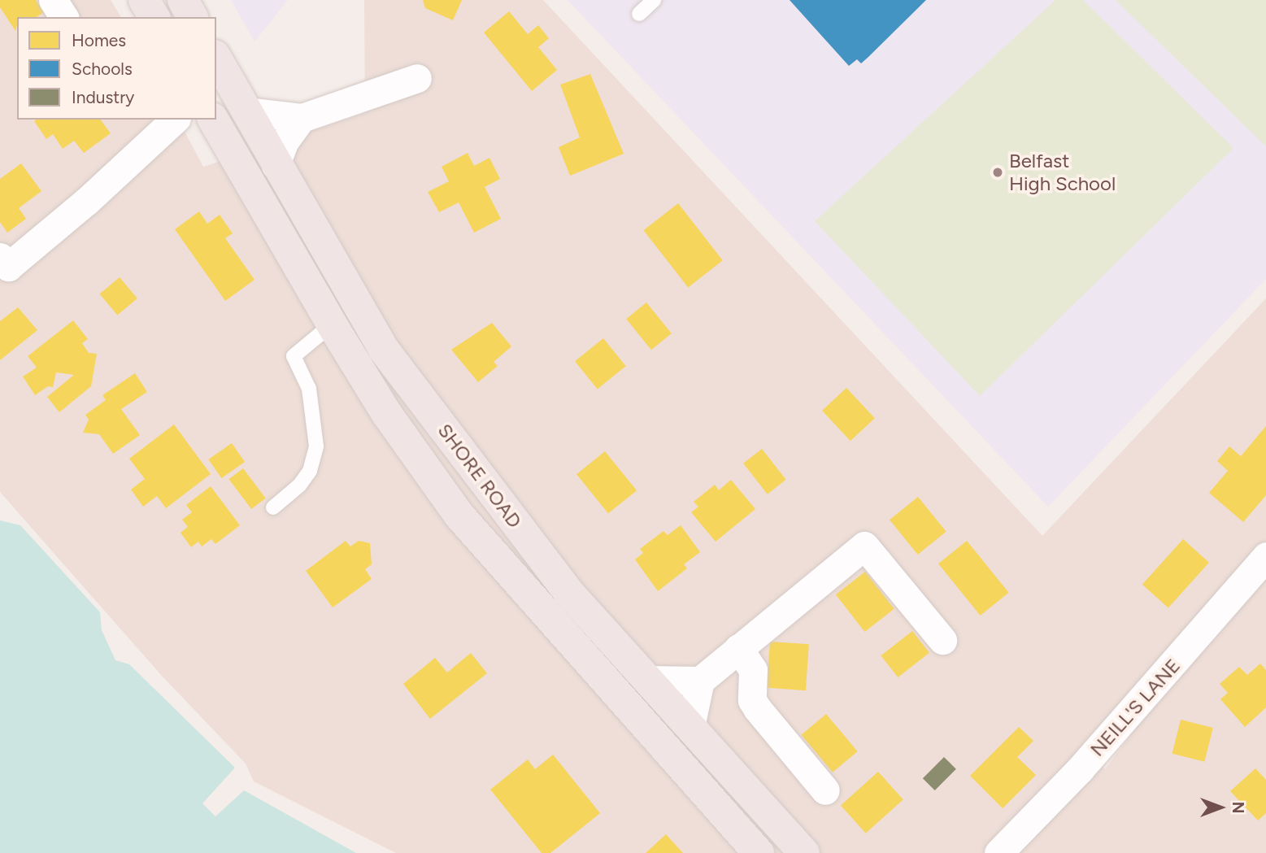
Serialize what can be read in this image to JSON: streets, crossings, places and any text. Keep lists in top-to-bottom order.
{
  "streets": {
    "highway": ["SHORE ROAD"],
    "street": ["NEILL'S LANE"]
  },
  "places": ["Belfast High School"],
  "legend": ["Homes", "Schools", "Industry"],
  "north": "right"
}
